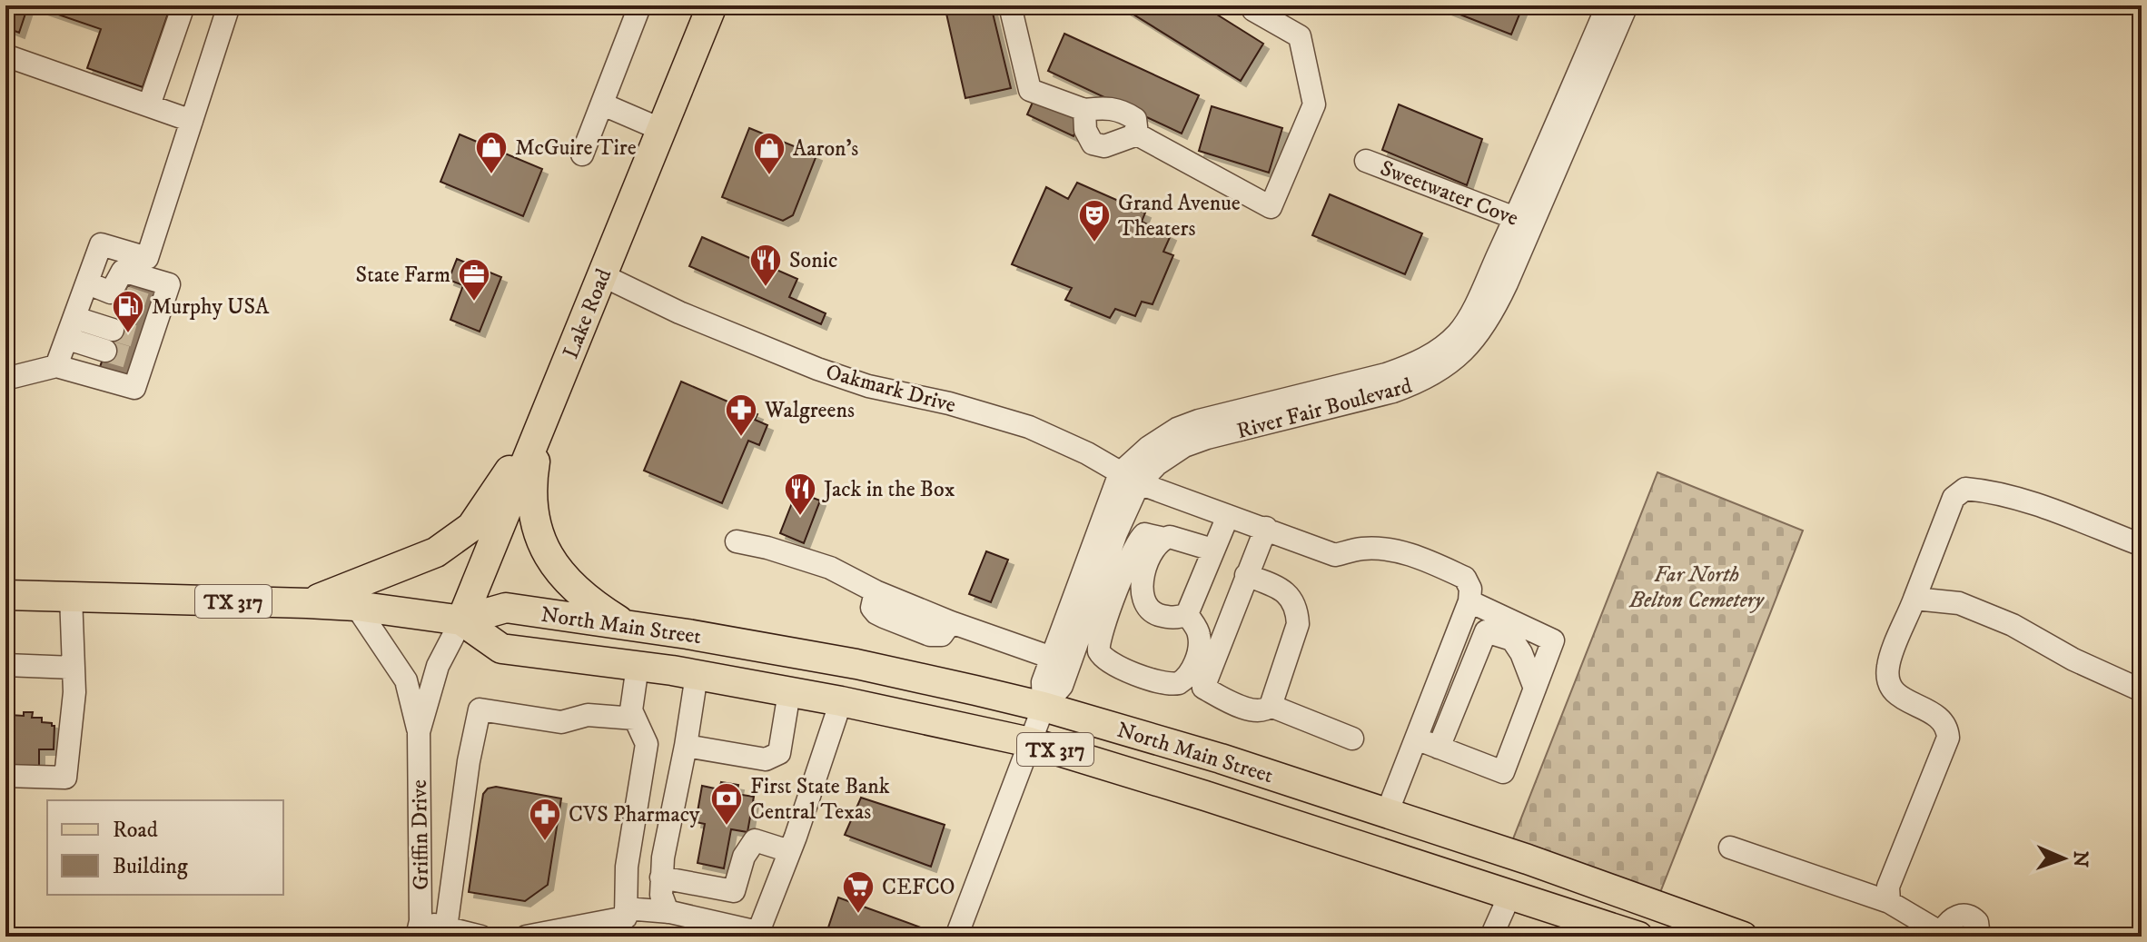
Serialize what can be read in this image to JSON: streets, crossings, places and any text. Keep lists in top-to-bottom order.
{
  "streets": {
    "main road": ["Lake Road", "TX 317", "North Main Street"],
    "street": [
      "Sweetwater Cove",
      "Oakmark Drive",
      "River Fair Boulevard",
      "Griffin Drive"
    ]
  },
  "crossings": [
    ["Sweetwater Cove", "River Fair Boulevard"],
    ["Lake Road", "Oakmark Drive"],
    ["Lake Road", "North Main Street"],
    ["Lake Road", "Griffin Drive"],
    ["Oakmark Drive", "River Fair Boulevard"],
    ["River Fair Boulevard", "North Main Street"],
    ["North Main Street", "Griffin Drive"]
  ],
  "parks": ["Far North Belton Cemetery"],
  "places": {
    "shop": ["McGuire Tire", "Aaron's"],
    "theatre": ["Grand Avenue Theaters"],
    "restaurant": ["Sonic", "Jack in the Box"],
    "office": ["State Farm"],
    "fuel station": ["Murphy USA"],
    "pharmacy": ["Walgreens", "CVS Pharmacy"],
    "bank": ["First State Bank Central Texas"],
    "supermarket": ["CEFCO"]
  },
  "legend": ["Road", "Building"],
  "north": "right"
}
